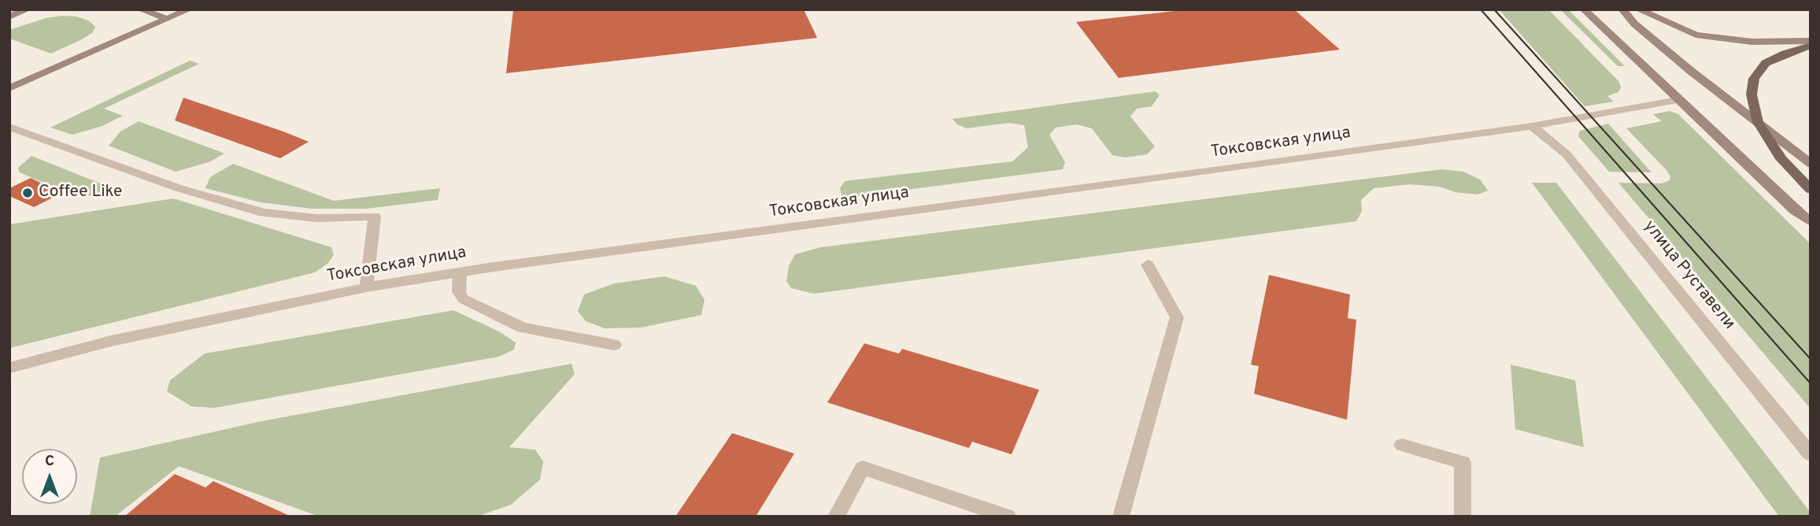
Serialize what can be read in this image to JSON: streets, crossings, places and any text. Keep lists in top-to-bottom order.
{
  "streets": {
    "street": ["Токсовская улица", "улица Руставели"]
  },
  "crossings": [
    ["Токсовская улица", "улица Руставели"]
  ],
  "places": ["Coffee Like"],
  "north": "top"
}
